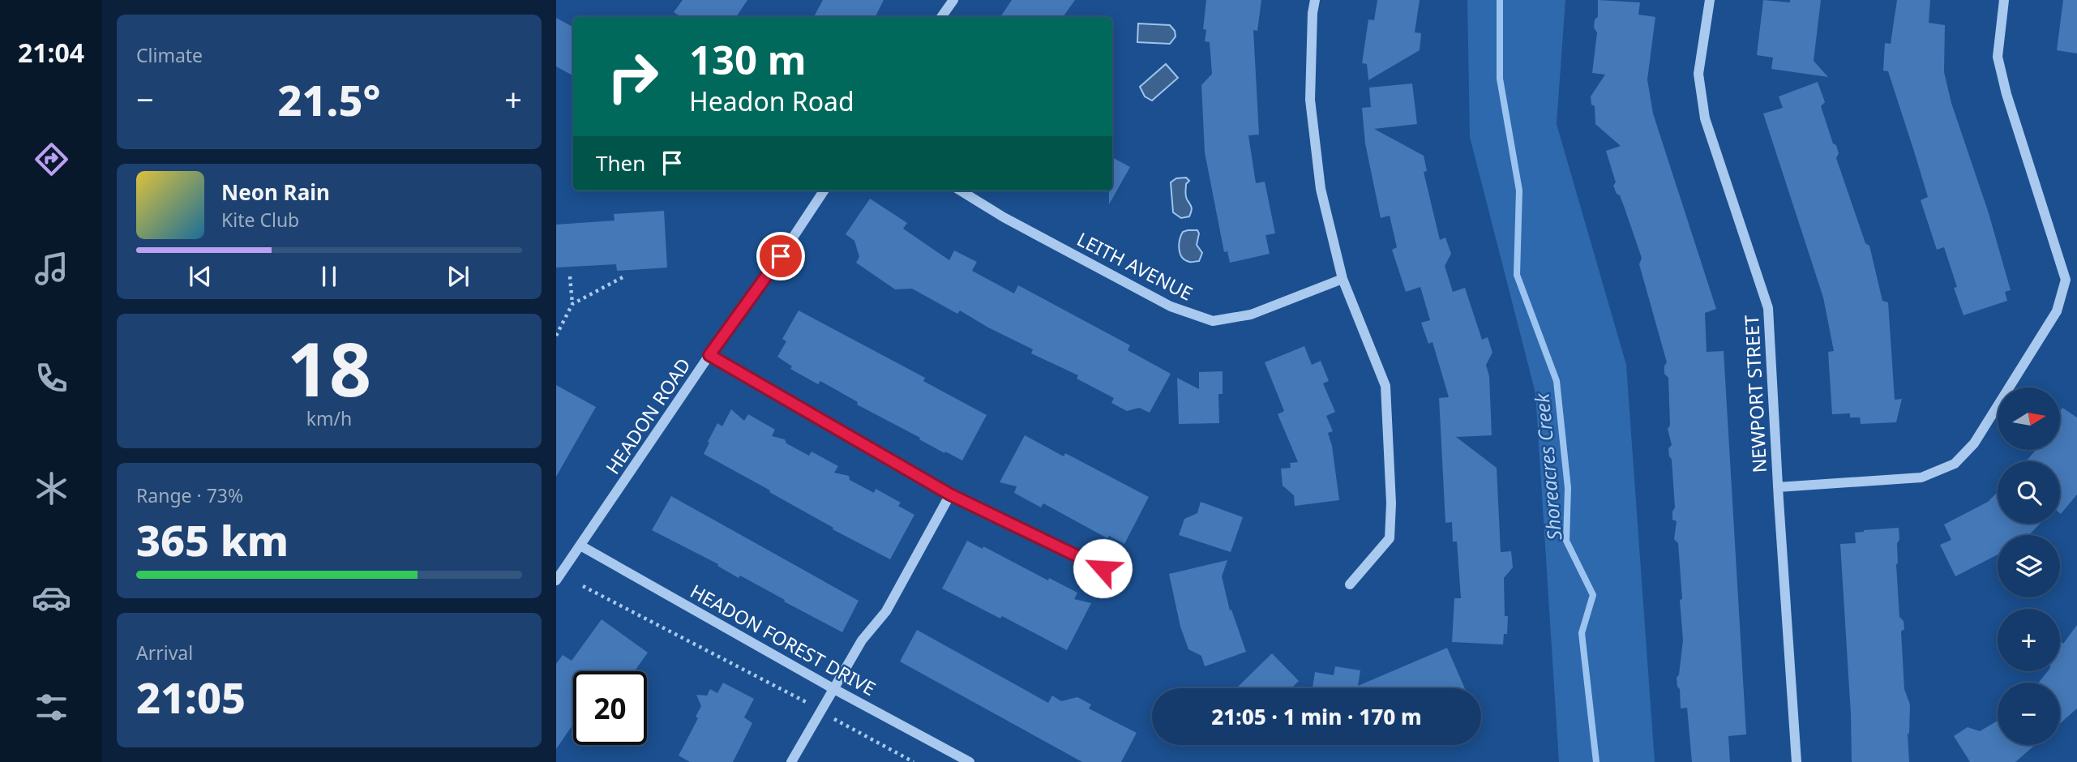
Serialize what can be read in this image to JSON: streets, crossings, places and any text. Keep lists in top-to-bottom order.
{
  "streets": {
    "street": [
      "LEITH AVENUE",
      "NEWPORT STREET",
      "HEADON ROAD",
      "HEADON FOREST DRIVE"
    ]
  },
  "crossings": [
    ["HEADON ROAD", "HEADON FOREST DRIVE"]
  ],
  "water": ["Shoreacres Creek"],
  "north": "right",
  "page": {
    "tabs": "21:04",
    "tile": [
      "Climate",
      ["18", "km/h"],
      ["Range · 73%", "365 km"],
      ["Arrival", "21:05"]
    ],
    "turn": ["130 m", "Headon Road"],
    "heat": ["−", "21.5°", "+"],
    "then": "Then",
    "song": ["Neon Rain", "Kite Club"],
    "map_buttons": ["+", "−"],
    "limit": "20",
    "trip": "21:05 · 1 min · 170 m"
  }
}
